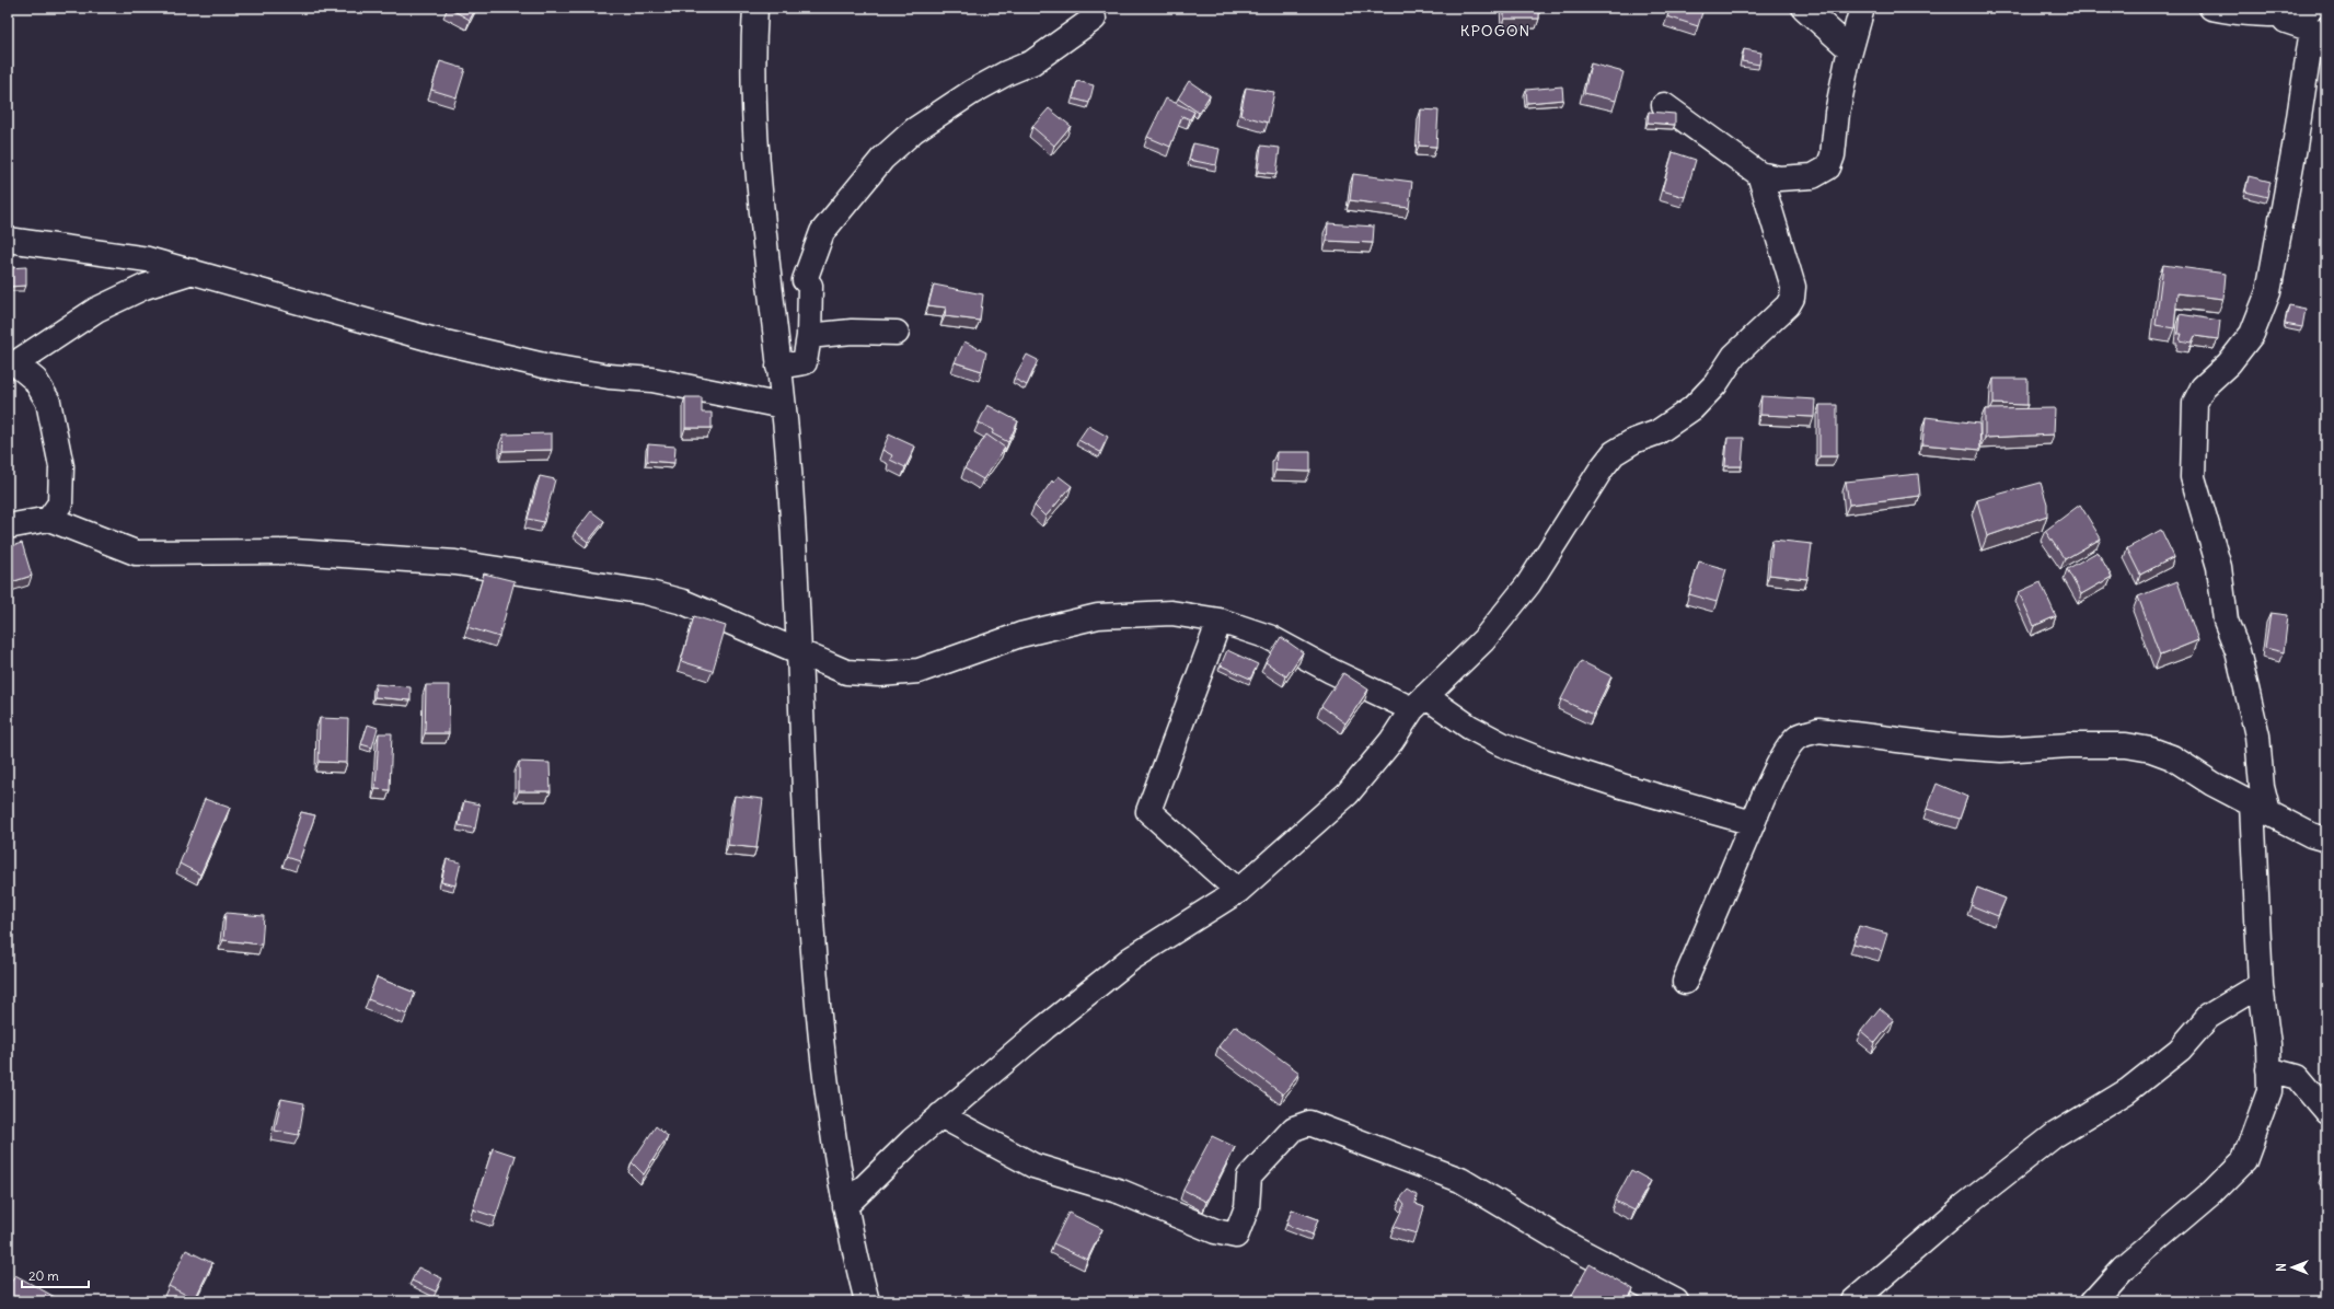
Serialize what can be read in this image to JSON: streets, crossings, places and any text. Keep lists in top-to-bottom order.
{
  "districts": ["KPOGON"],
  "scale_bar": "20 m",
  "north": "left"
}
